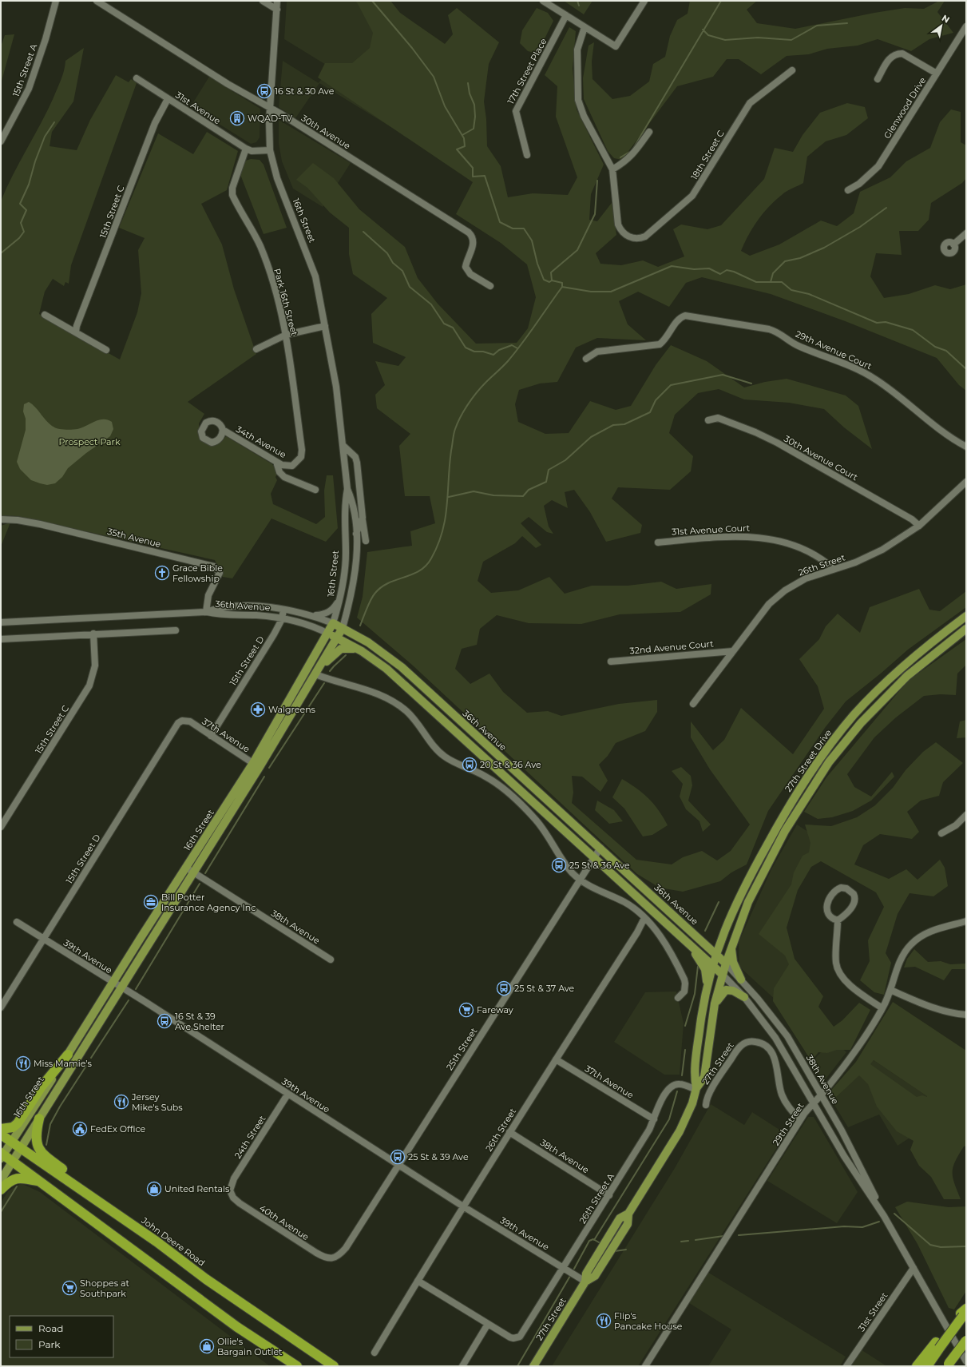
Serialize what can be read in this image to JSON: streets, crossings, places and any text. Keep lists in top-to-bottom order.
{
  "streets": {
    "highway": ["John Deere Road"],
    "main road": [
      "16th Street",
      "36th Avenue",
      "27th Street Drive",
      "27th Street"
    ],
    "street": [
      "15th Street A",
      "17th Street Place",
      "31st Avenue",
      "Glenwood Drive",
      "30th Avenue",
      "18th Street C",
      "15th Street C",
      "Park 16th Street",
      "29th Avenue Court",
      "34th Avenue",
      "30th Avenue Court",
      "31st Avenue Court",
      "35th Avenue",
      "26th Street",
      "32nd Avenue Court",
      "15th Street D",
      "37th Avenue",
      "38th Avenue",
      "39th Avenue",
      "25th Street",
      "29th Street",
      "24th Street",
      "26th Street A",
      "40th Avenue",
      "31st Street"
    ]
  },
  "crossings": [
    ["31st Avenue", "15th Street C"],
    ["31st Avenue", "16th Street"],
    ["31st Avenue", "Park 16th Street"],
    ["30th Avenue", "16th Street"],
    ["16th Street", "36th Avenue"],
    ["16th Street", "37th Avenue"],
    ["16th Street", "38th Avenue"],
    ["16th Street", "39th Avenue"],
    ["16th Street", "John Deere Road"],
    ["Park 16th Street", "34th Avenue"],
    ["30th Avenue Court", "26th Street"],
    ["31st Avenue Court", "26th Street"],
    ["35th Avenue", "36th Avenue"],
    ["26th Street", "32nd Avenue Court"],
    ["26th Street", "37th Avenue"],
    ["26th Street", "38th Avenue"],
    ["26th Street", "39th Avenue"],
    ["36th Avenue", "15th Street D"],
    ["36th Avenue", "27th Street Drive"],
    ["36th Avenue", "38th Avenue"],
    ["36th Avenue", "25th Street"],
    ["36th Avenue", "27th Street"],
    ["15th Street D", "37th Avenue"],
    ["15th Street D", "39th Avenue"],
    ["37th Avenue", "26th Street A"],
    ["27th Street Drive", "38th Avenue"],
    ["27th Street Drive", "27th Street"],
    ["38th Avenue", "27th Street"],
    ["38th Avenue", "29th Street"],
    ["38th Avenue", "26th Street A"],
    ["38th Avenue", "31st Street"],
    ["39th Avenue", "25th Street"],
    ["39th Avenue", "27th Street"],
    ["39th Avenue", "24th Street"],
    ["39th Avenue", "26th Street A"],
    ["25th Street", "40th Avenue"],
    ["27th Street", "29th Street"],
    ["27th Street", "26th Street A"],
    ["24th Street", "40th Avenue"]
  ],
  "parks": ["Prospect Park"],
  "places": {
    "bus stop": [
      "16 St & 30 Ave",
      "20 St & 36 Ave",
      "25 St & 36 Ave",
      "25 St & 37 Ave",
      "16 St & 39 Ave Shelter",
      "25 St & 39 Ave"
    ],
    "building": ["WQAD-TV"],
    "church": ["Grace Bible Fellowship"],
    "pharmacy": ["Walgreens"],
    "office": ["Bill Potter Insurance Agency Inc"],
    "supermarket": ["Fareway", "Shoppes at Southpark"],
    "restaurant": ["Miss Mamie’s", "Jersey Mike's Subs", "Flip's Pancake House"],
    "public building": ["FedEx Office"],
    "shop": ["United Rentals", "Ollie's Bargain Outlet"]
  },
  "legend": ["Road", "Park"],
  "north": "top right"
}
